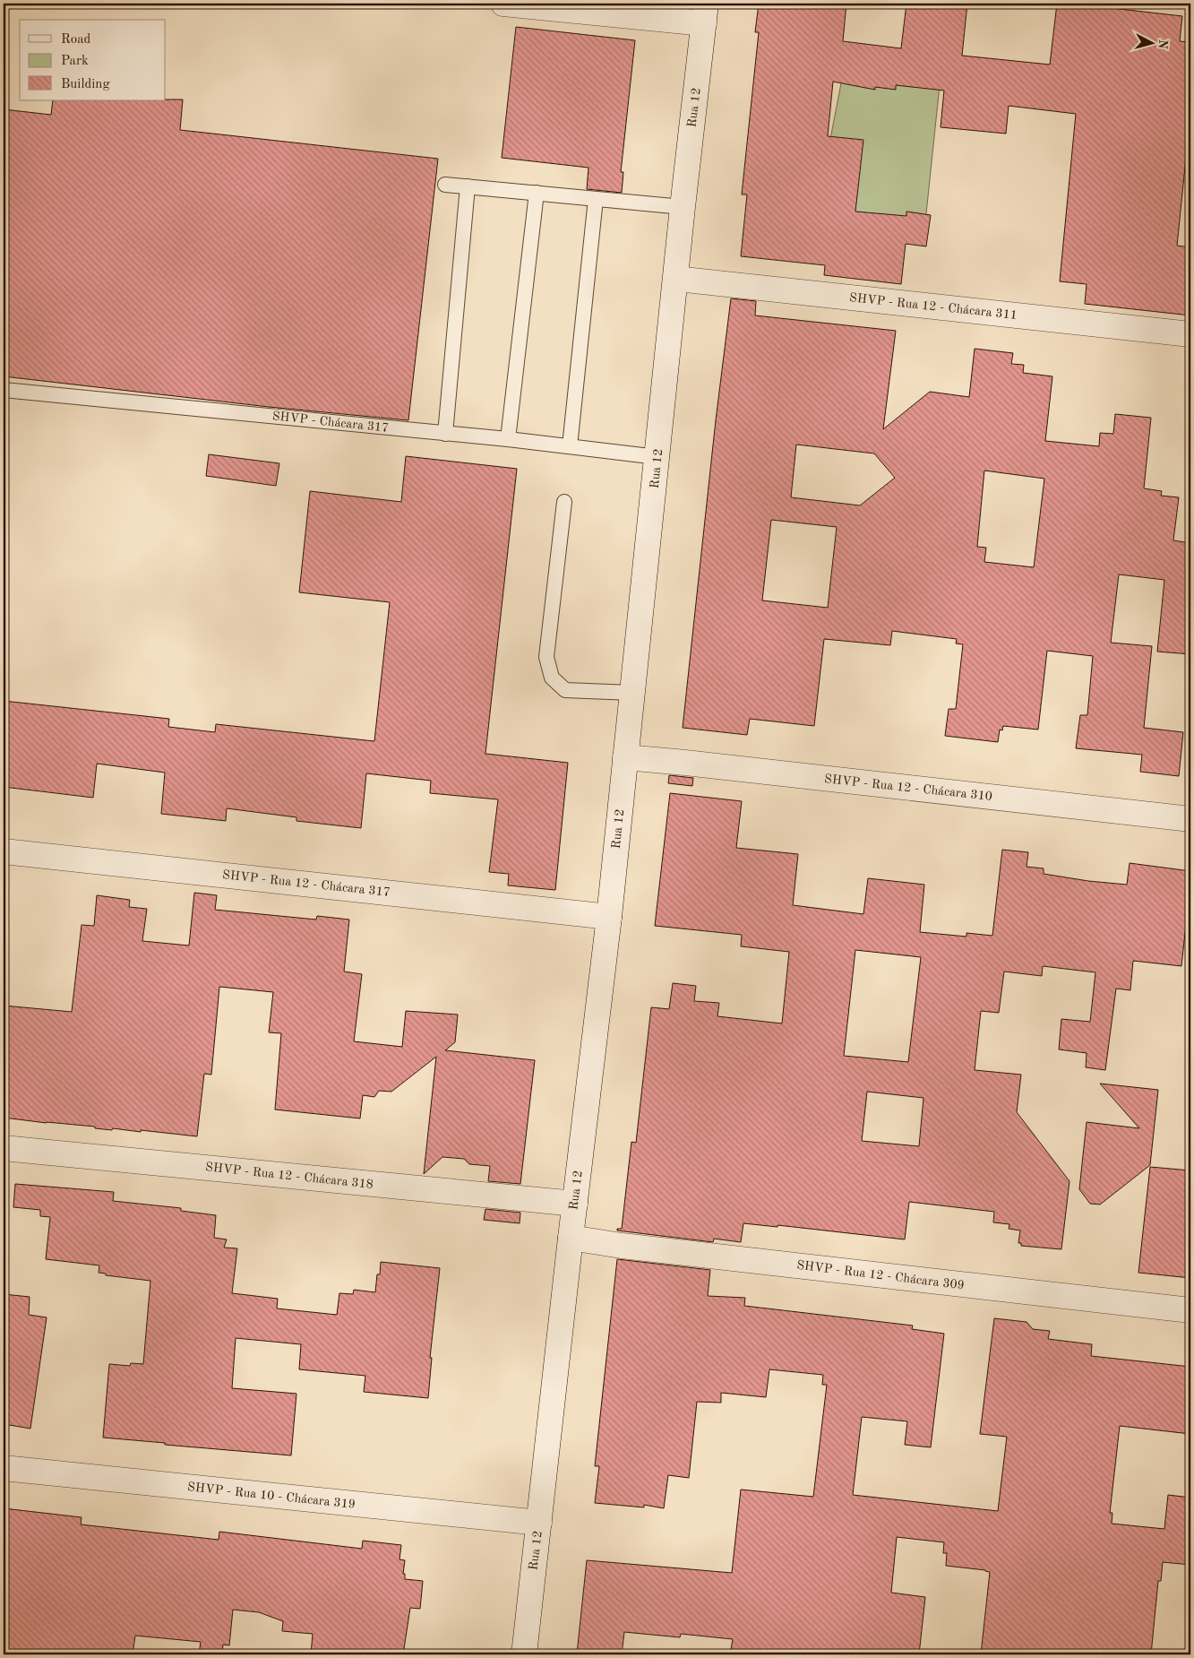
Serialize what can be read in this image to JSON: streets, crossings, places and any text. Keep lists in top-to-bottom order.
{
  "streets": {
    "street": [
      "Rua 12",
      "SHVP - Rua 12 - Chácara 311",
      "SHVP - Rua 12 - Chácara 310",
      "SHVP - Rua 12 - Chácara 317",
      "SHVP - Rua 12 - Chácara 318",
      "SHVP - Rua 12 - Chácara 309",
      "SHVP - Rua 10 - Chácara 319"
    ],
    "lane": ["SHVP - Chácara 317"]
  },
  "crossings": [
    ["Rua 12", "SHVP - Rua 12 - Chácara 311"],
    ["Rua 12", "SHVP - Chácara 317"],
    ["Rua 12", "SHVP - Rua 12 - Chácara 310"],
    ["Rua 12", "SHVP - Rua 12 - Chácara 317"],
    ["Rua 12", "SHVP - Rua 12 - Chácara 318"],
    ["Rua 12", "SHVP - Rua 12 - Chácara 309"],
    ["Rua 12", "SHVP - Rua 10 - Chácara 319"]
  ],
  "legend": ["Road", "Park", "Building"],
  "north": "right"
}
